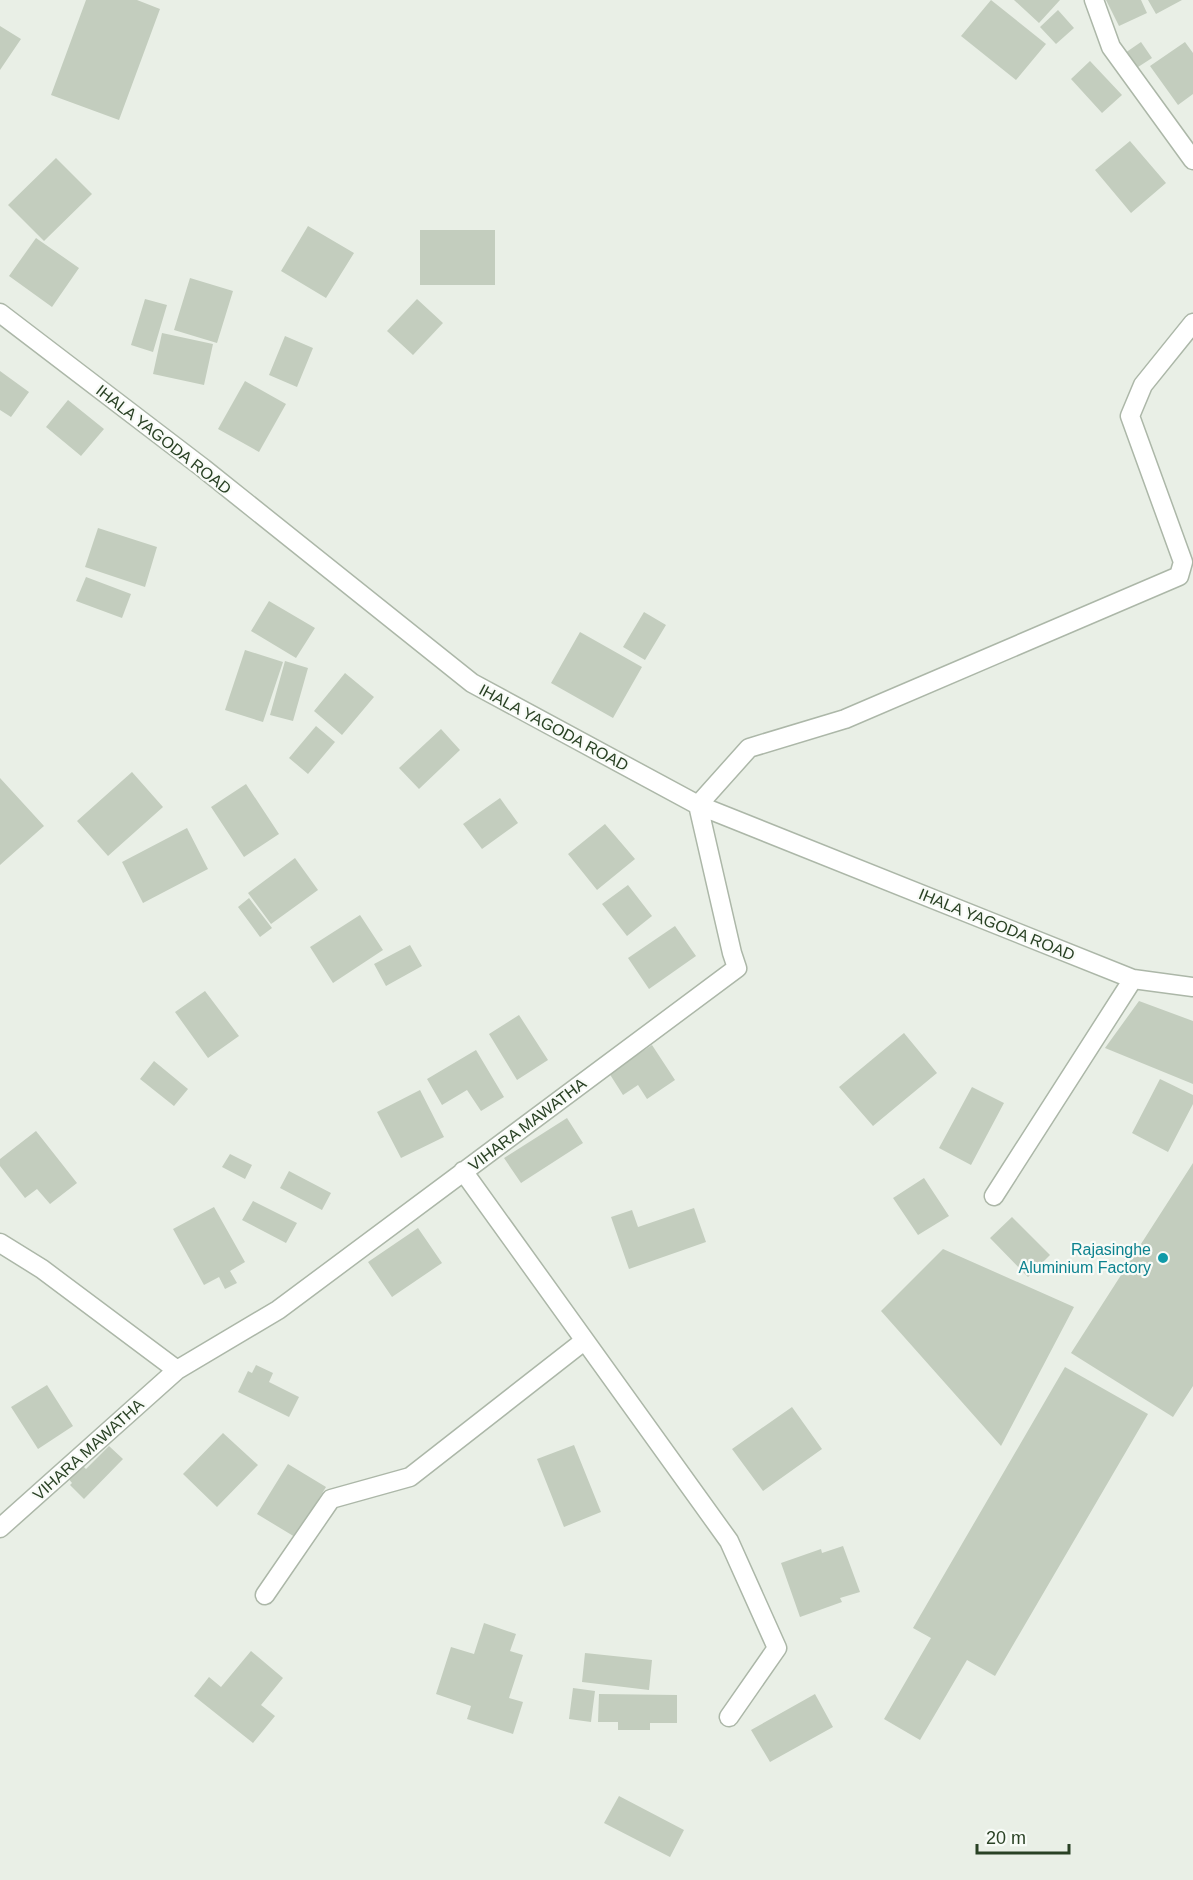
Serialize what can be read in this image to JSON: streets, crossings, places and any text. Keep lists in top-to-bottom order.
{
  "streets": {
    "street": ["IHALA YAGODA ROAD", "VIHARA MAWATHA"]
  },
  "crossings": [
    ["IHALA YAGODA ROAD", "VIHARA MAWATHA"]
  ],
  "places": ["Rajasinghe Aluminium Factory"],
  "scale_bar": "20 m"
}
